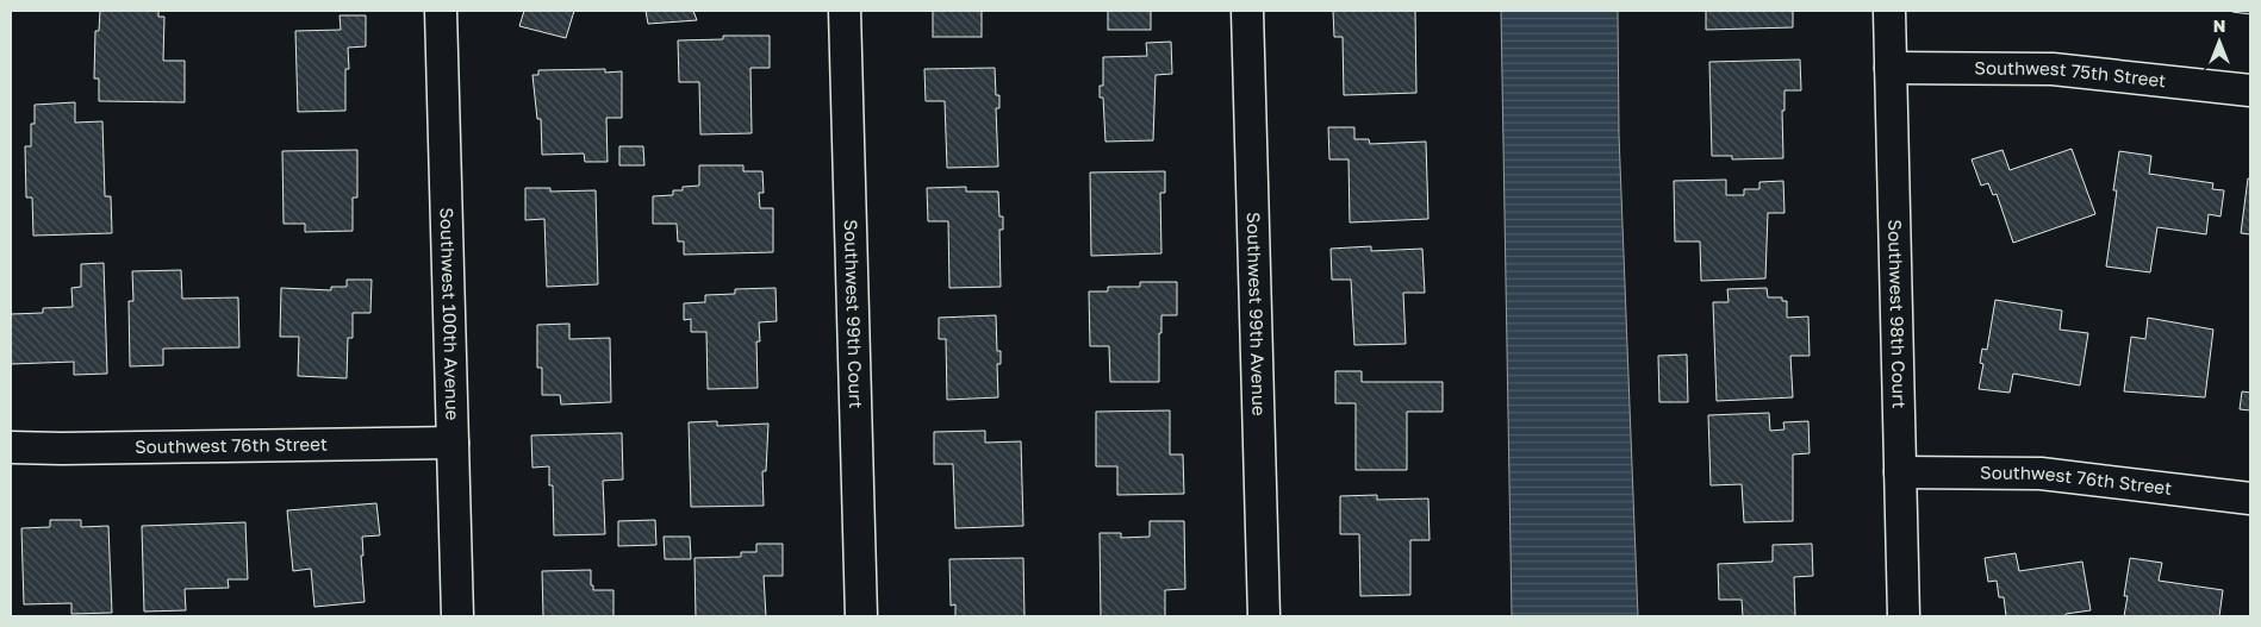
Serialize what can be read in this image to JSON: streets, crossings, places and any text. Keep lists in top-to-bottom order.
{
  "streets": {
    "street": [
      "Southwest 75th Street",
      "Southwest 99th Avenue",
      "Southwest 98th Court",
      "Southwest 100th Avenue",
      "Southwest 99th Court",
      "Southwest 76th Street"
    ]
  },
  "crossings": [
    ["Southwest 75th Street", "Southwest 98th Court"],
    ["Southwest 98th Court", "Southwest 76th Street"],
    ["Southwest 100th Avenue", "Southwest 76th Street"]
  ],
  "north": "top"
}
